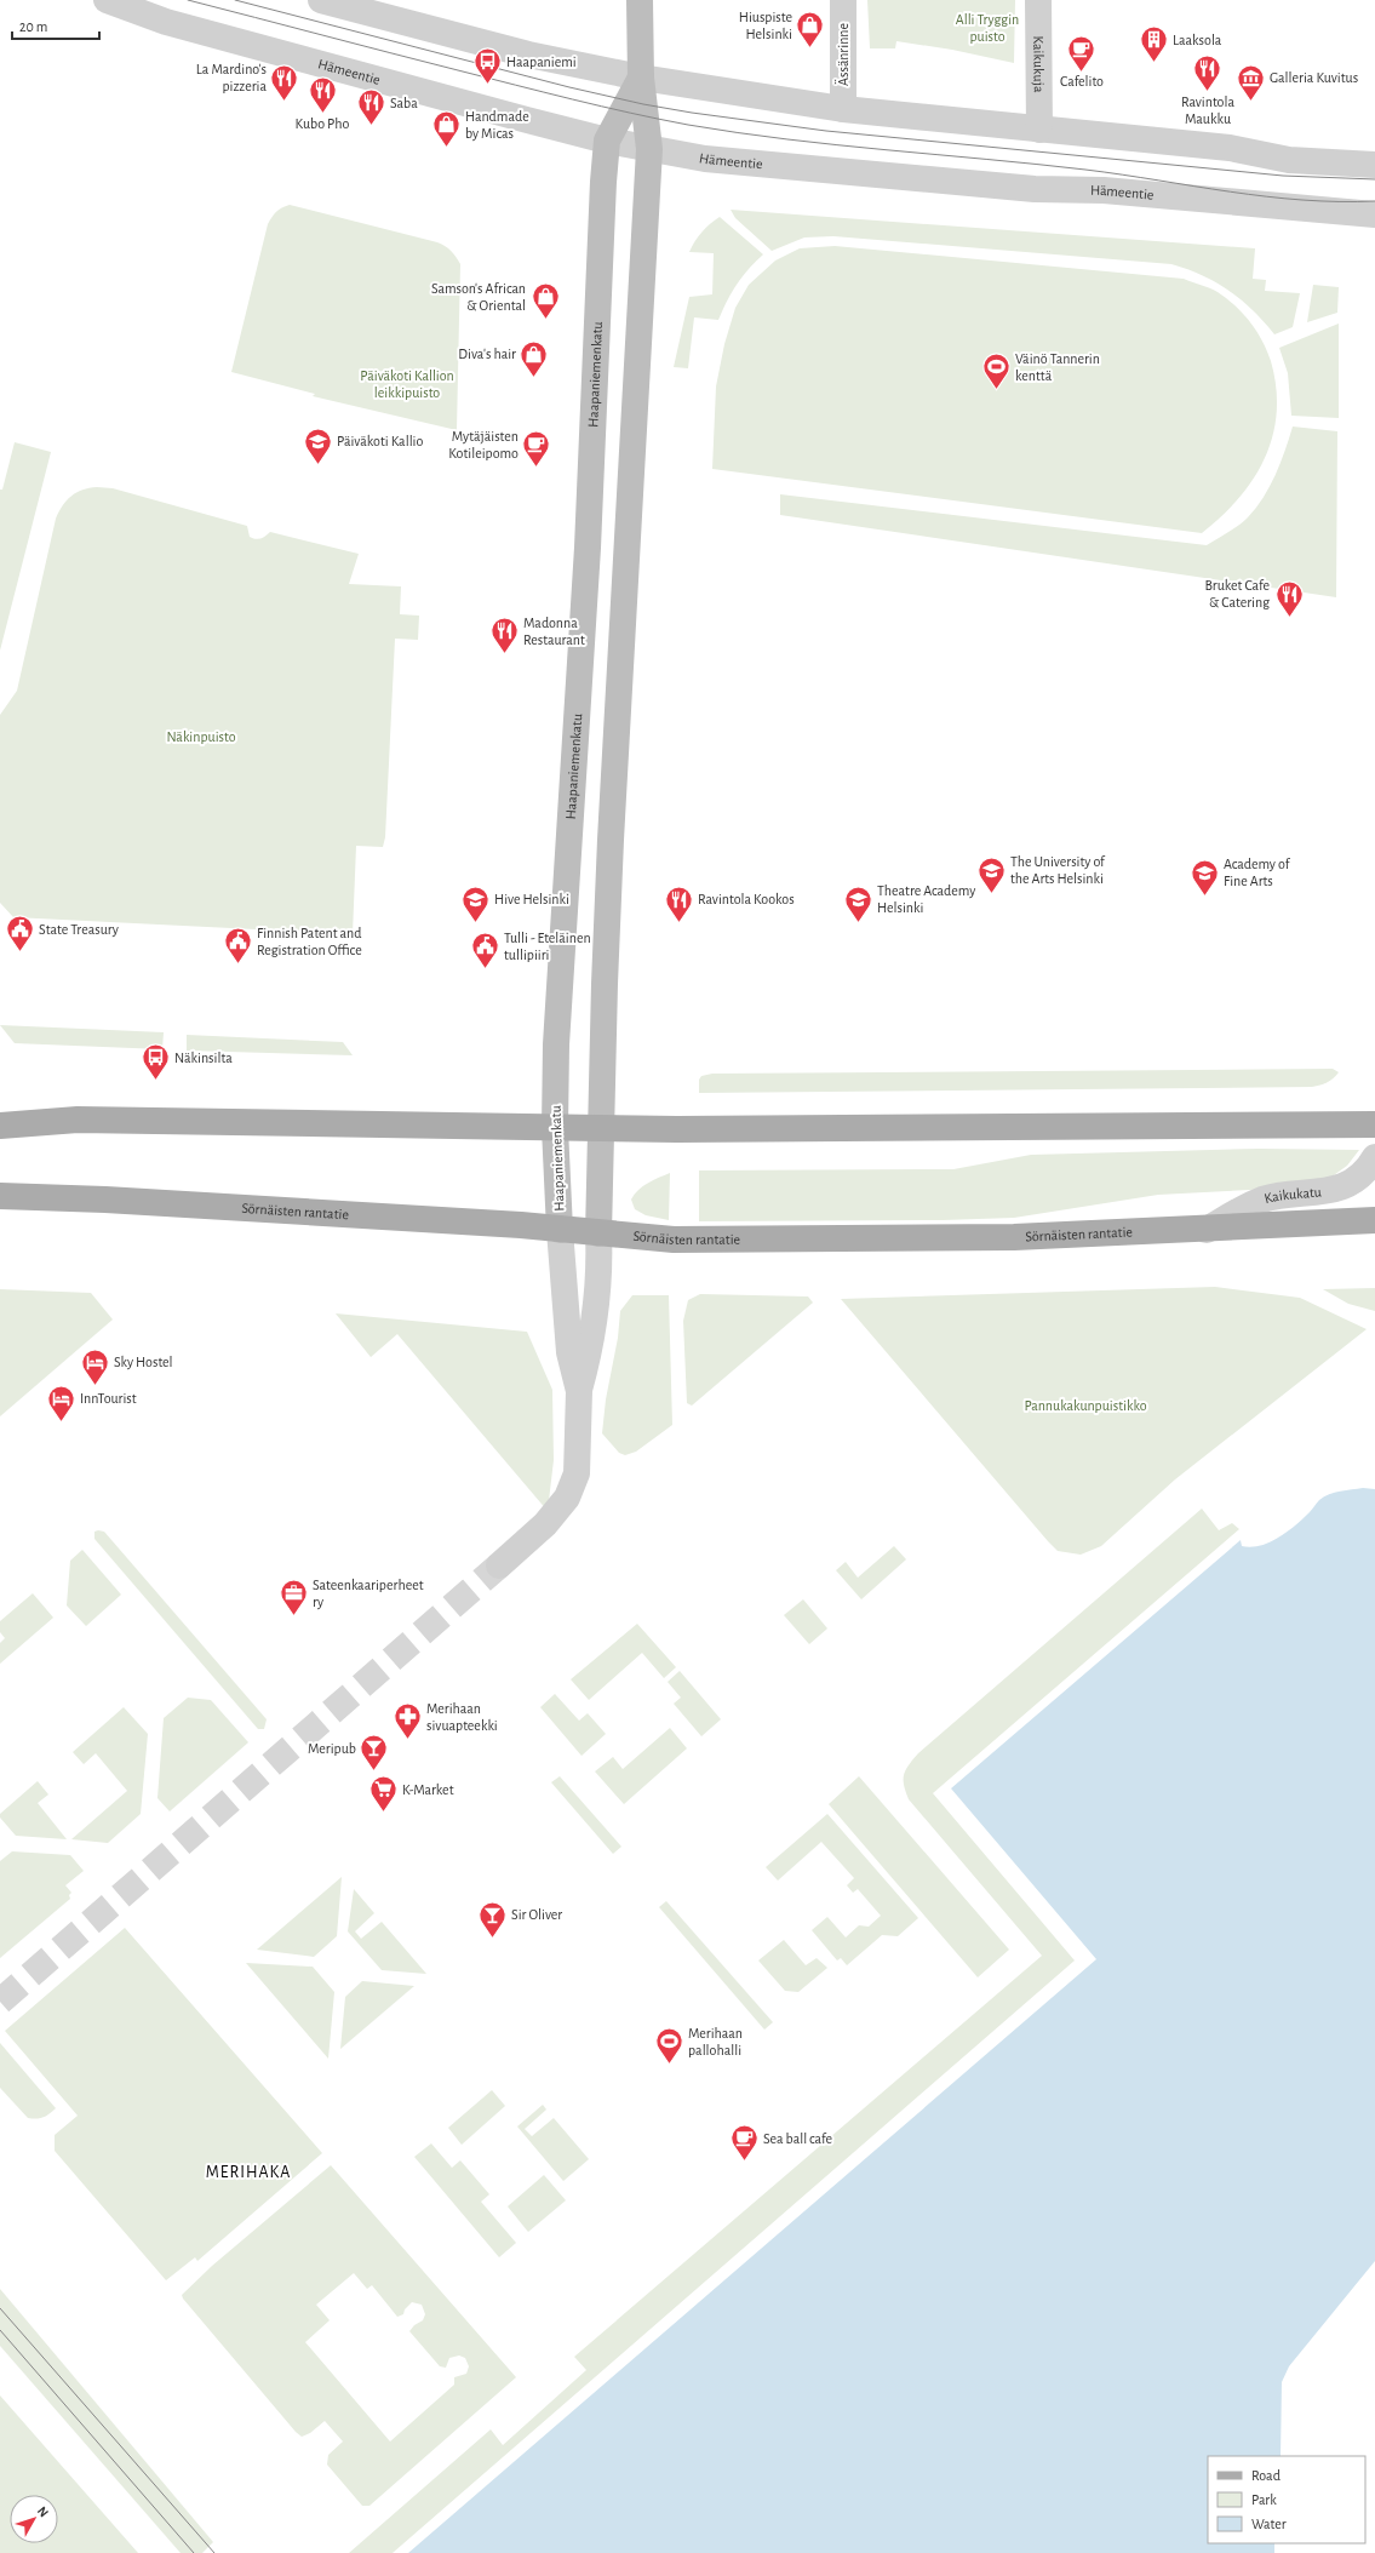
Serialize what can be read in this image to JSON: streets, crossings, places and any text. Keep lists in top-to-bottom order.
{
  "streets": {
    "main road": ["Haapaniemenkatu", "Sörnäisten rantatie"],
    "street": [
      "Ässänrinne",
      "Kaikukuja",
      "Hämeentie",
      "Kaikukatu"
    ]
  },
  "crossings": [
    ["Hämeentie", "Haapaniemenkatu"],
    ["Haapaniemenkatu", "Sörnäisten rantatie"],
    ["Kaikukatu", "Sörnäisten rantatie"]
  ],
  "districts": ["MERIHAKA"],
  "parks": [
    "Alli Tryggin puisto",
    "Päiväkoti Kallion leikkipuisto",
    "Näkinpuisto",
    "Pannukakunpuistikko"
  ],
  "places": {
    "shop": [
      "Hiuspiste Helsinki",
      "Handmade by Micas",
      "Samson's African & Oriental",
      "Diva's hair"
    ],
    "building": ["Laaksola"],
    "cafe": ["Cafelito", "Mytäjäisten Kotileipomo", "Sea ball cafe"],
    "bus stop": ["Haapaniemi", "Näkinsilta"],
    "restaurant": [
      "Ravintola Maukku",
      "La Mardino's pizzeria",
      "Kubo Pho",
      "Saba",
      "Bruket Cafe & Catering",
      "Madonna Restaurant",
      "Ravintola Kookos"
    ],
    "museum": ["Galleria Kuvitus"],
    "sports": ["Väinö Tannerin kenttä", "Merihaan pallohalli"],
    "school or university": [
      "Päiväkoti Kallio",
      "The University of the Arts Helsinki",
      "Academy of Fine Arts",
      "Hive Helsinki",
      "Theatre Academy Helsinki"
    ],
    "public building": ["State Treasury", "Finnish Patent and Registration Office", "Tulli - Eteläinen tullipiiri"],
    "hotel": ["Sky Hostel", "InnTourist"],
    "office": ["Sateenkaariperheet ry"],
    "pharmacy": ["Merihaan sivuapteekki"],
    "bar": ["Meripub", "Sir Oliver"],
    "supermarket": ["K-Market"]
  },
  "legend": ["Road", "Park", "Water"],
  "scale_bar": "20 m",
  "north": "top right"
}
